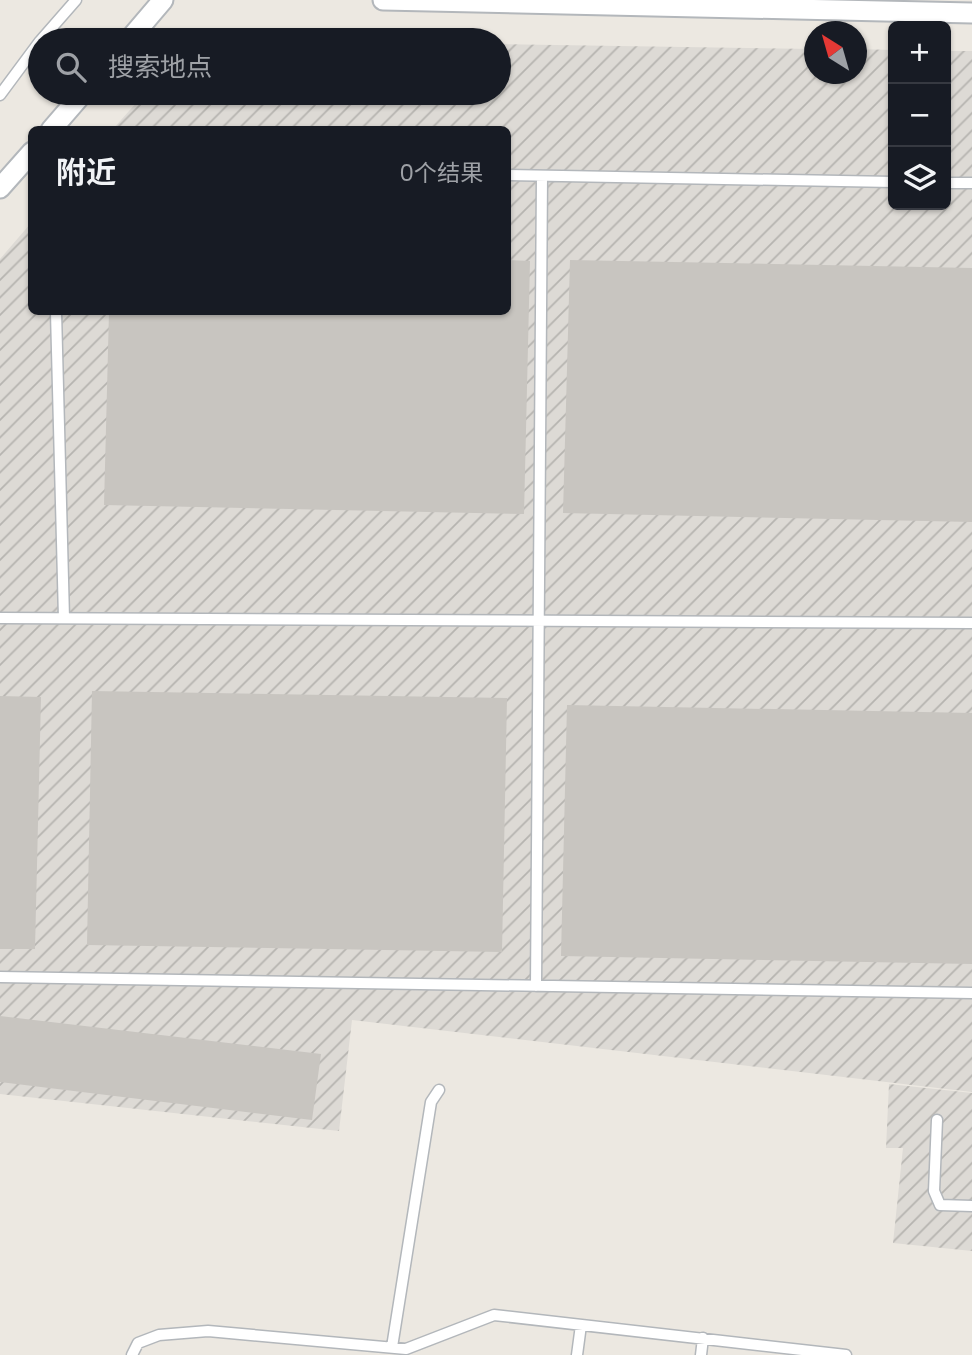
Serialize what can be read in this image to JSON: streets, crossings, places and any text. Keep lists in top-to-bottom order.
{
  "north": "top left",
  "page": {
    "map_buttons": ["+", "−"],
    "search": "搜索地点",
    "heading": ["附近", "0个结果"]
  }
}
